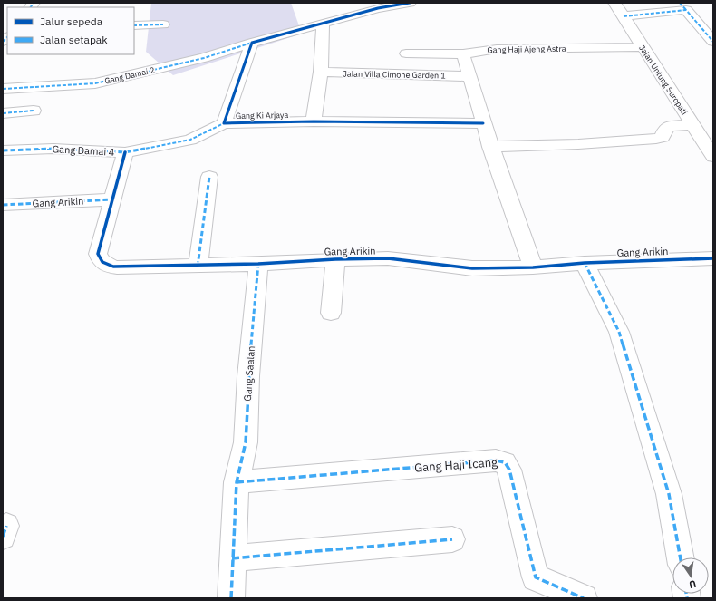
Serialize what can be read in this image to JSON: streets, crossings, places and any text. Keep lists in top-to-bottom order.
{
  "streets": {
    "street": [
      "Gang Haji Ajeng Astra",
      "Jalan Villa Cimone Garden 1",
      "Gang Damai 2",
      "Jalan Untung Suropati",
      "Gang Ki Arjaya",
      "Gang Damai 4",
      "Gang Arikin",
      "Gang Saalan",
      "Gang Haji Icang"
    ]
  },
  "crossings": [
    ["Gang Haji Ajeng Astra", "Jalan Untung Suropati"],
    ["Gang Damai 2", "Gang Ki Arjaya"],
    ["Gang Ki Arjaya", "Gang Damai 4"],
    ["Gang Damai 4", "Gang Arikin"],
    ["Gang Arikin", "Gang Saalan"],
    ["Gang Saalan", "Gang Haji Icang"]
  ],
  "legend": ["Jalur sepeda", "Jalan setapak"],
  "north": "bottom"
}
